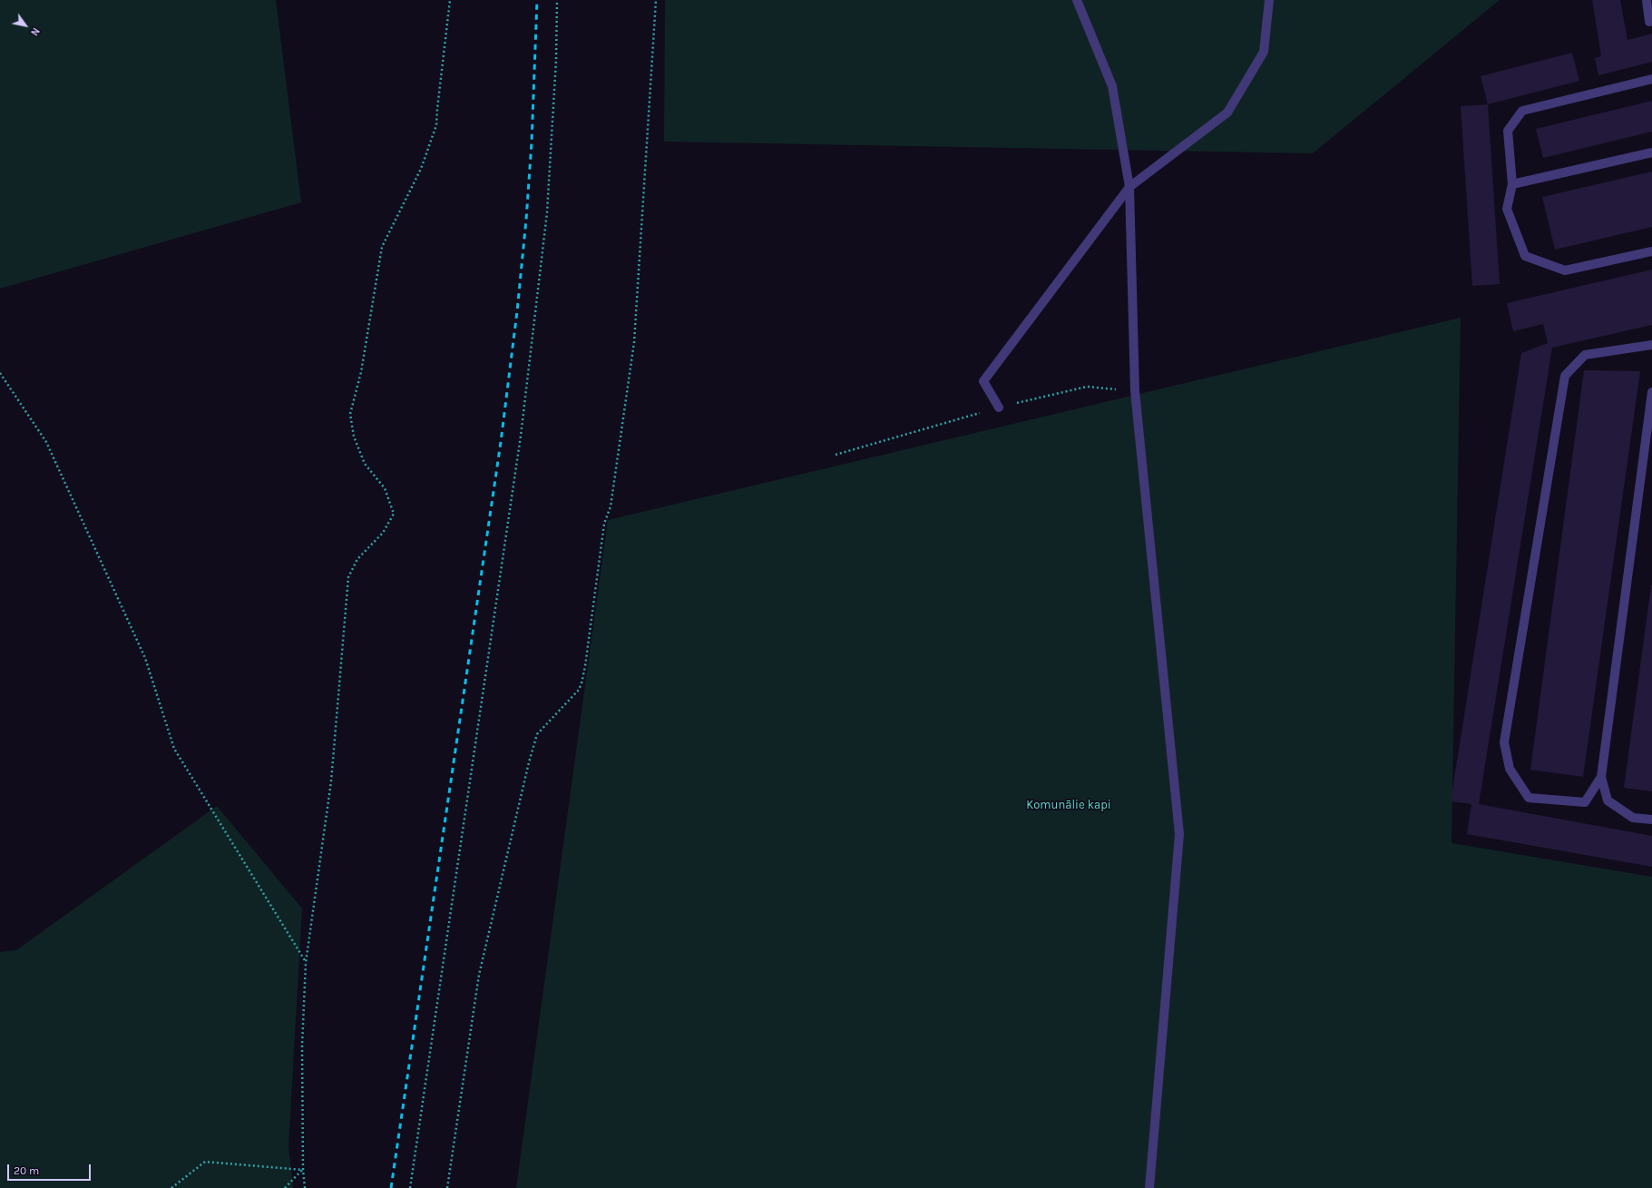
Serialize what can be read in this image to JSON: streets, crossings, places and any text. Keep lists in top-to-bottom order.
{
  "parks": ["Komunālie kapi"],
  "scale_bar": "20 m",
  "north": "bottom right"
}
